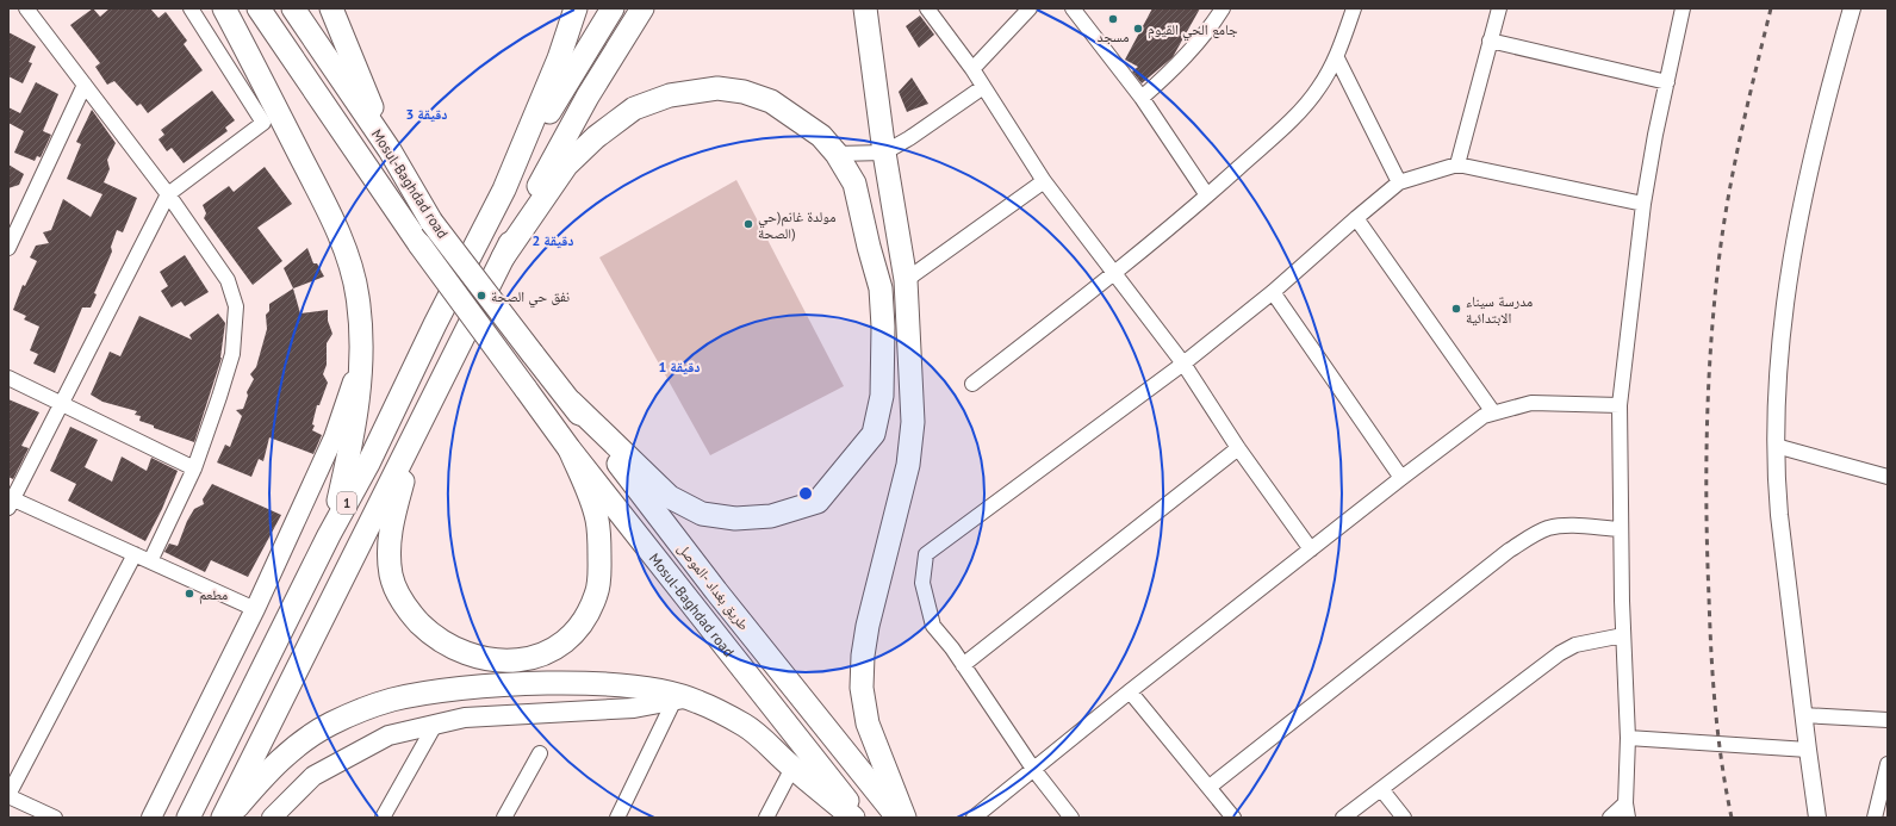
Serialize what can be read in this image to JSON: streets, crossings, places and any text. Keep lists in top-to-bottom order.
{
  "streets": {
    "highway": ["Mosul-Baghdad road", "1", "طريق بغداد -الموصل"]
  },
  "crossings": [
    ["Mosul-Baghdad road", "طريق بغداد -الموصل"]
  ],
  "places": [
    "مسجد",
    "جامع الحي القيوم",
    "مولدة غانم(حي الصحة)",
    "نفق حي الصحة",
    "مدرسة سيناء الابتدائية",
    "مطعم"
  ],
  "rings": ["3 دقيقة", "2 دقيقة", "1 دقيقة"]
}
